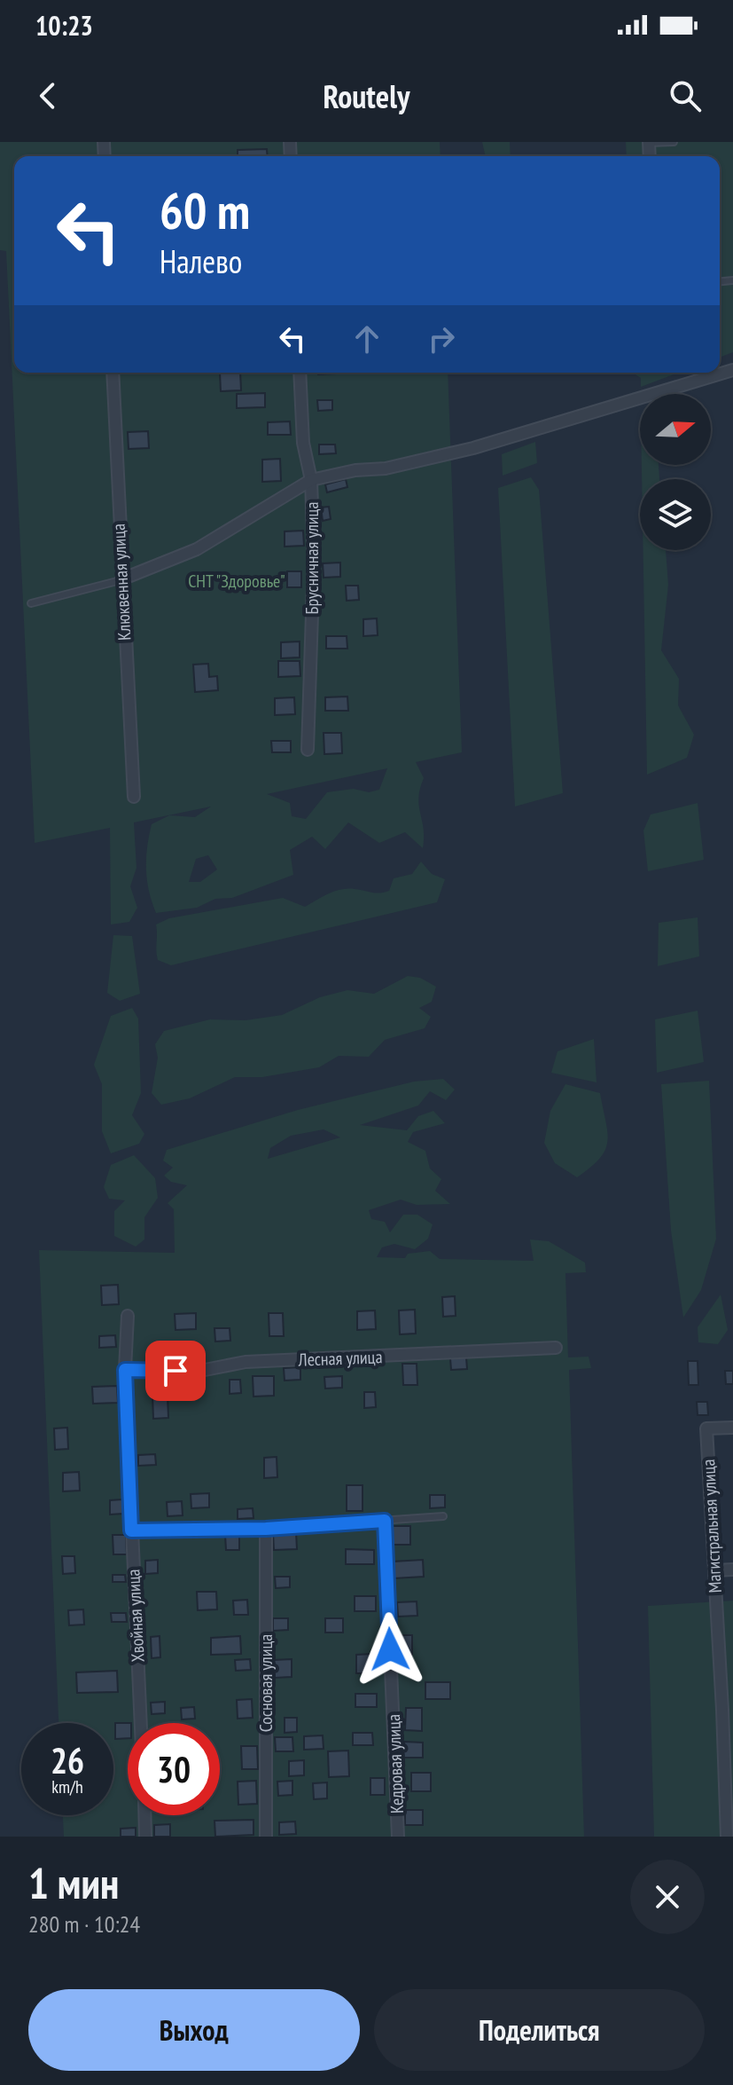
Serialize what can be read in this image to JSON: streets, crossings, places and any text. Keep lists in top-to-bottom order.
{
  "streets": {
    "street": [
      "Брусничная улица",
      "Клюквенная улица",
      "Лесная улица",
      "Магистральная улица",
      "Хвойная улица",
      "Сосновая улица",
      "Кедровая улица"
    ]
  },
  "crossings": [
    ["Лесная улица", "Хвойная улица"]
  ],
  "parks": ["СНТ \"Здоровье\""],
  "north": "right",
  "page": {
    "status": "10:23",
    "header": "Routely",
    "turn": ["60 m", "Налево"],
    "speed": "26 km/h",
    "limit": "30",
    "heading": ["1 мин", "280 m · 10:24"],
    "buttons": ["Выход", "Поделиться"]
  }
}
